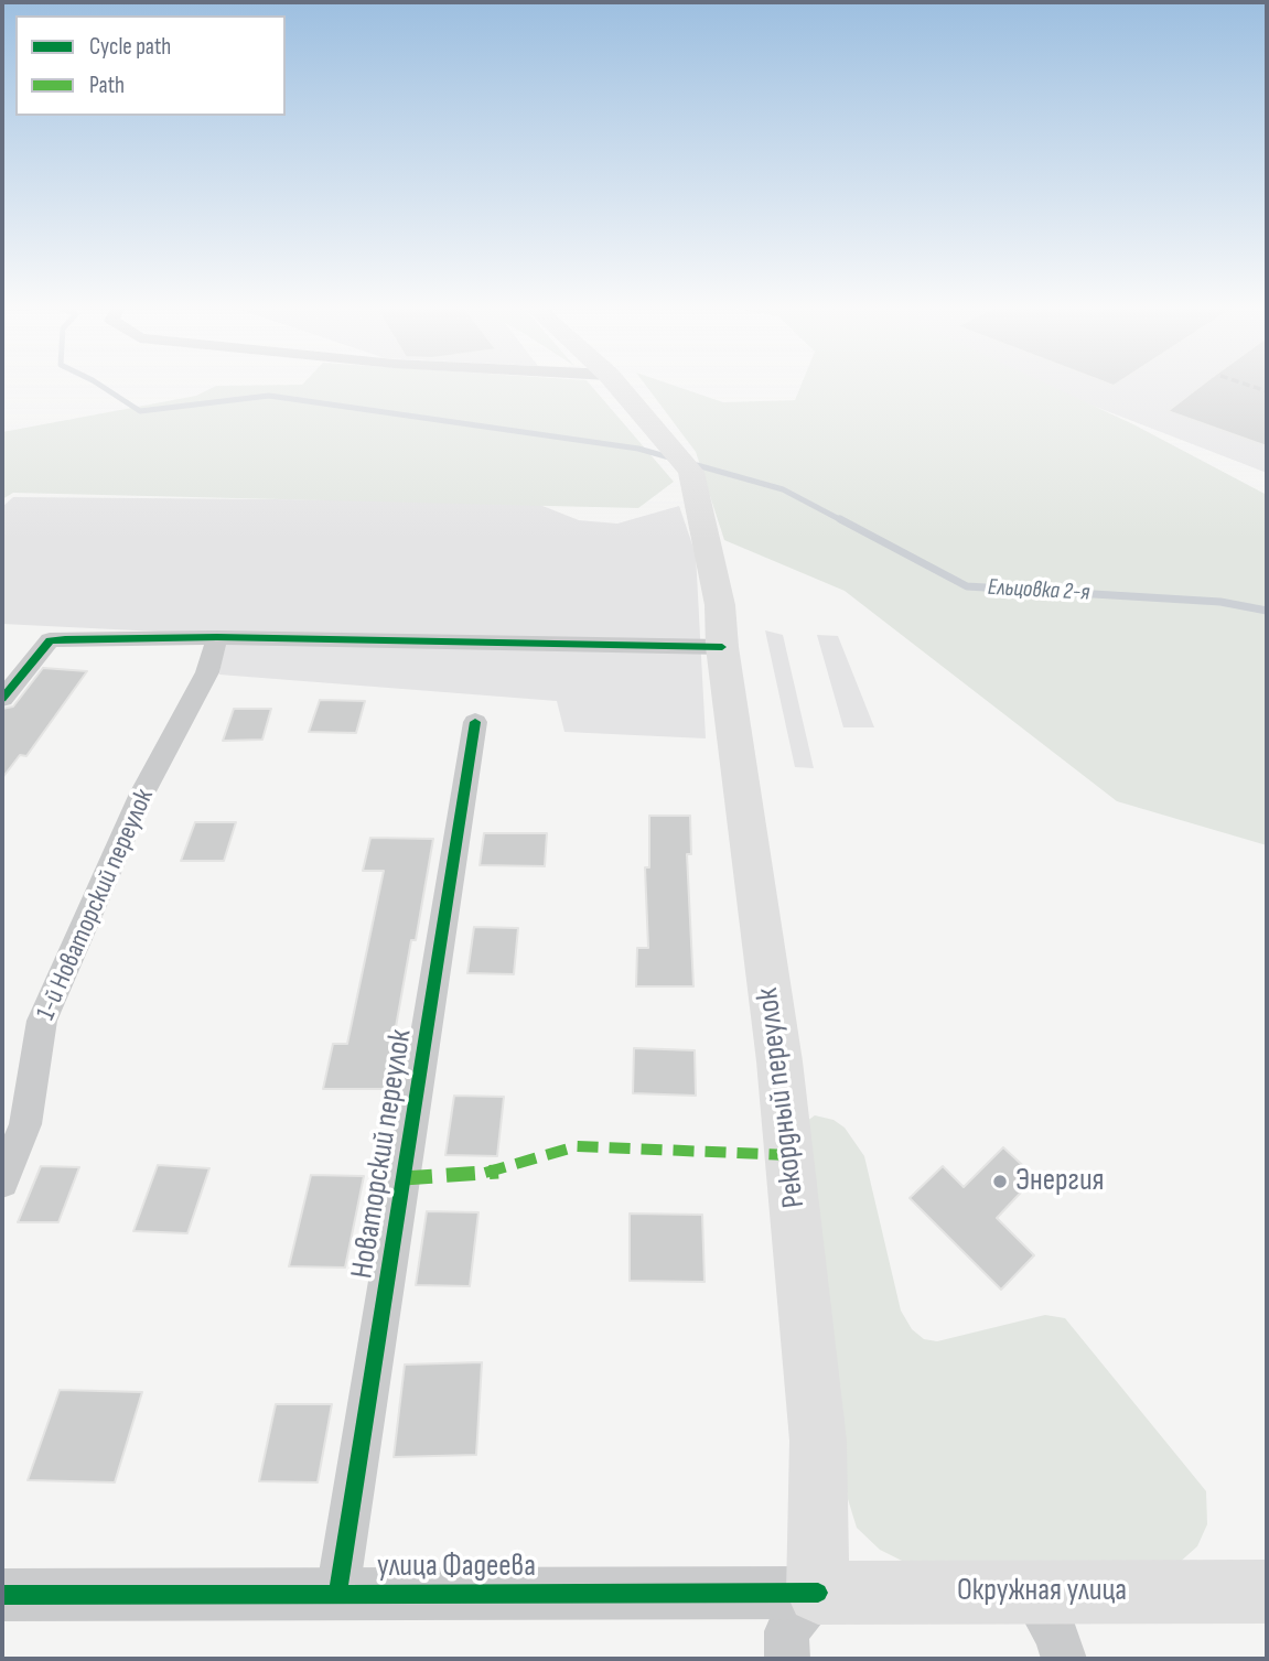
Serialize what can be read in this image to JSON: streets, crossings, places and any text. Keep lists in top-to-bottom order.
{
  "streets": {
    "main road": ["Рекордный переулок", "Окружная улица"],
    "street": ["1-й Новаторский переулок", "Новаторский переулок", "улица Фадеева"]
  },
  "crossings": [
    ["Рекордный переулок", "улица Фадеева"],
    ["Рекордный переулок", "Окружная улица"],
    ["Новаторский переулок", "улица Фадеева"],
    ["улица Фадеева", "Окружная улица"]
  ],
  "water": ["Ельцовка 2-я"],
  "places": ["Энергия"],
  "legend": ["Cycle path", "Path"]
}
